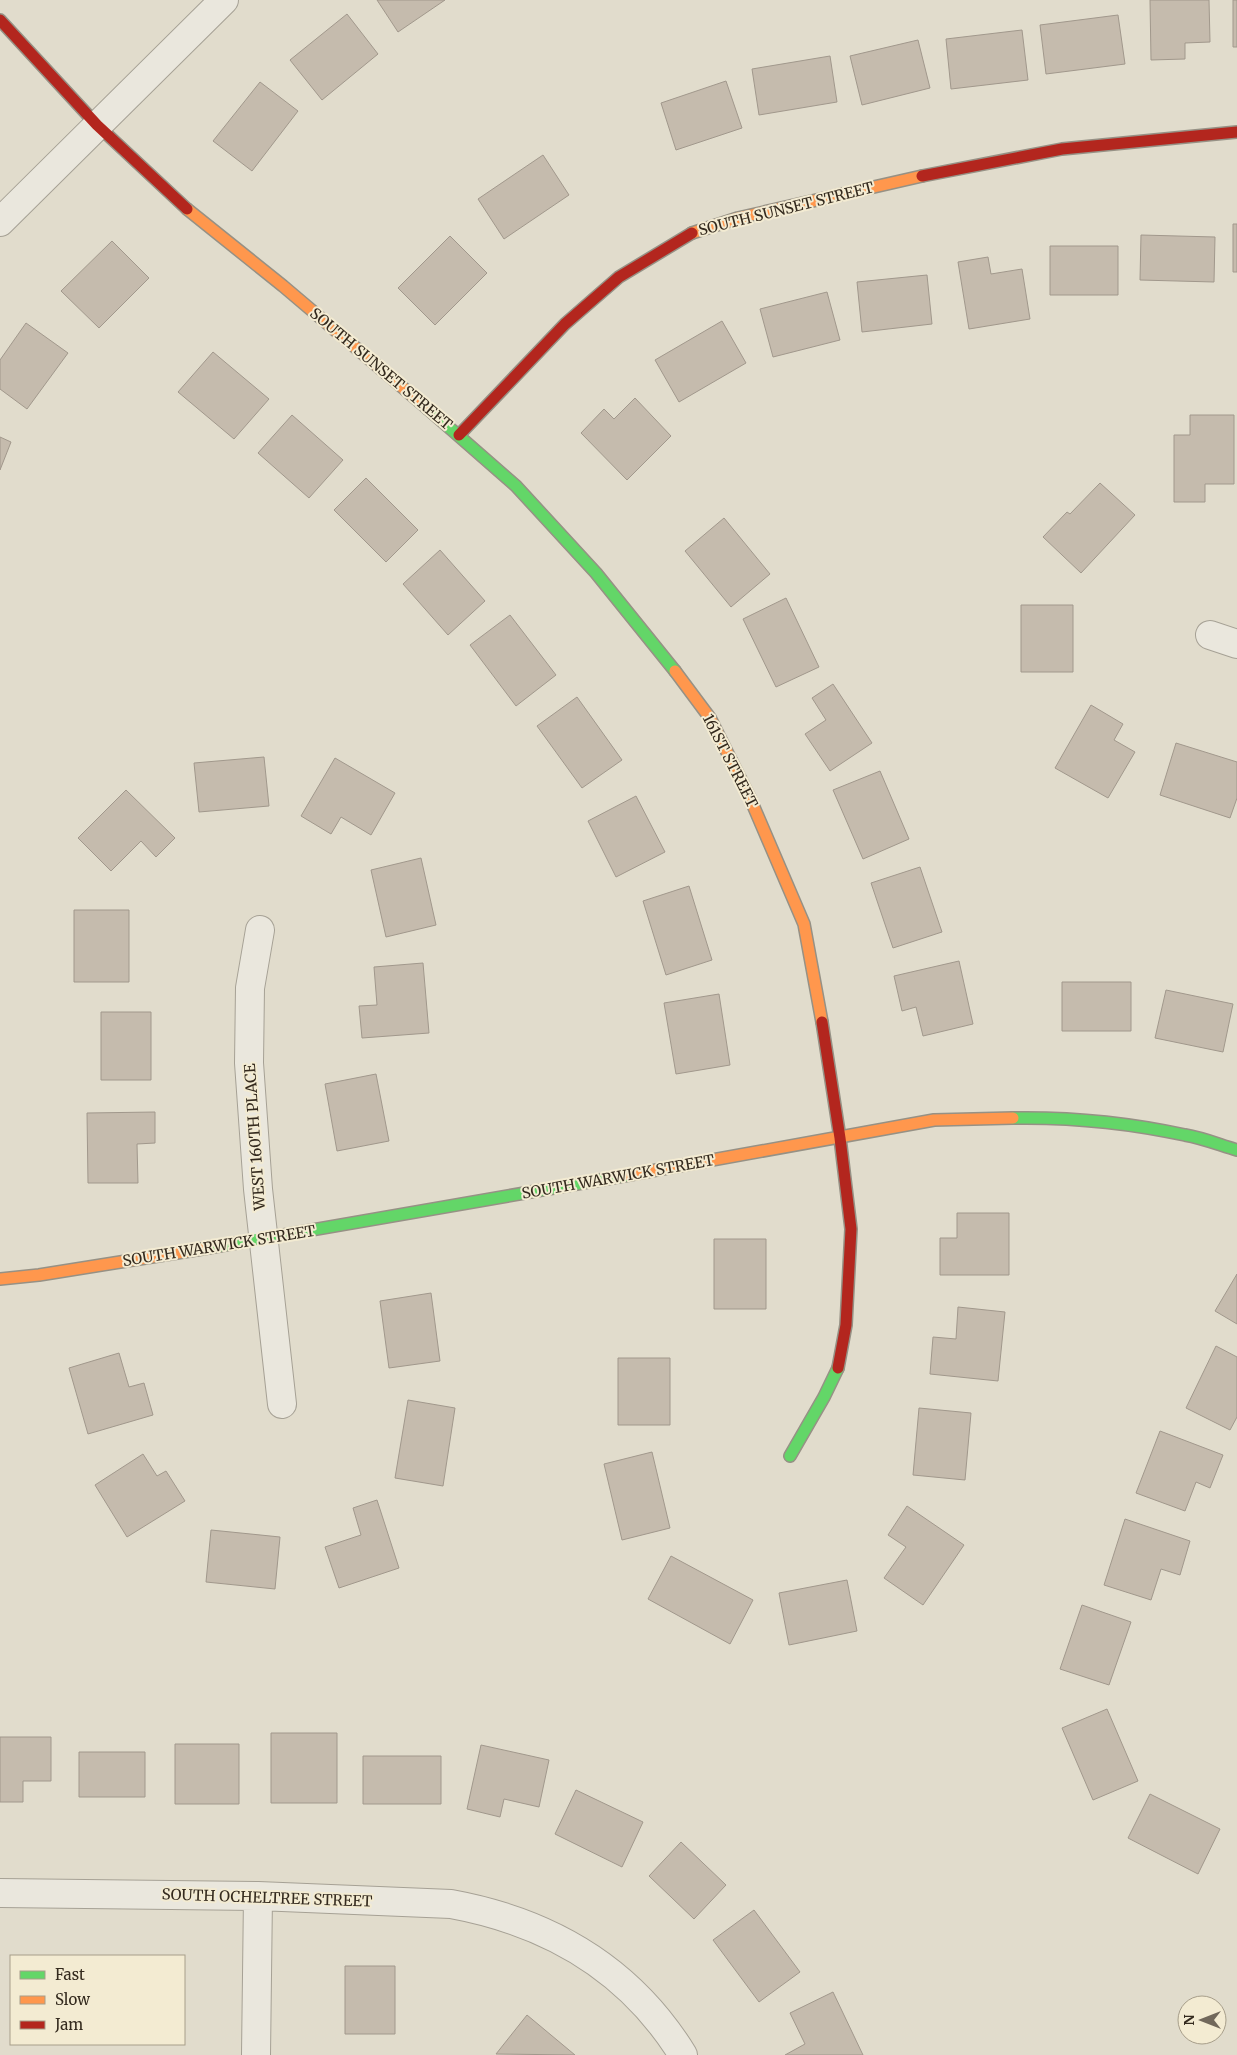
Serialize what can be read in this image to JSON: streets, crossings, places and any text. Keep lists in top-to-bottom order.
{
  "streets": {
    "street": [
      "SOUTH SUNSET STREET",
      "161ST STREET",
      "WEST 160TH PLACE",
      "SOUTH WARWICK STREET",
      "SOUTH OCHELTREE STREET"
    ]
  },
  "crossings": [
    ["SOUTH SUNSET STREET", "161ST STREET"],
    ["161ST STREET", "SOUTH WARWICK STREET"],
    ["WEST 160TH PLACE", "SOUTH WARWICK STREET"]
  ],
  "legend": ["Fast", "Slow", "Jam"],
  "north": "left"
}
